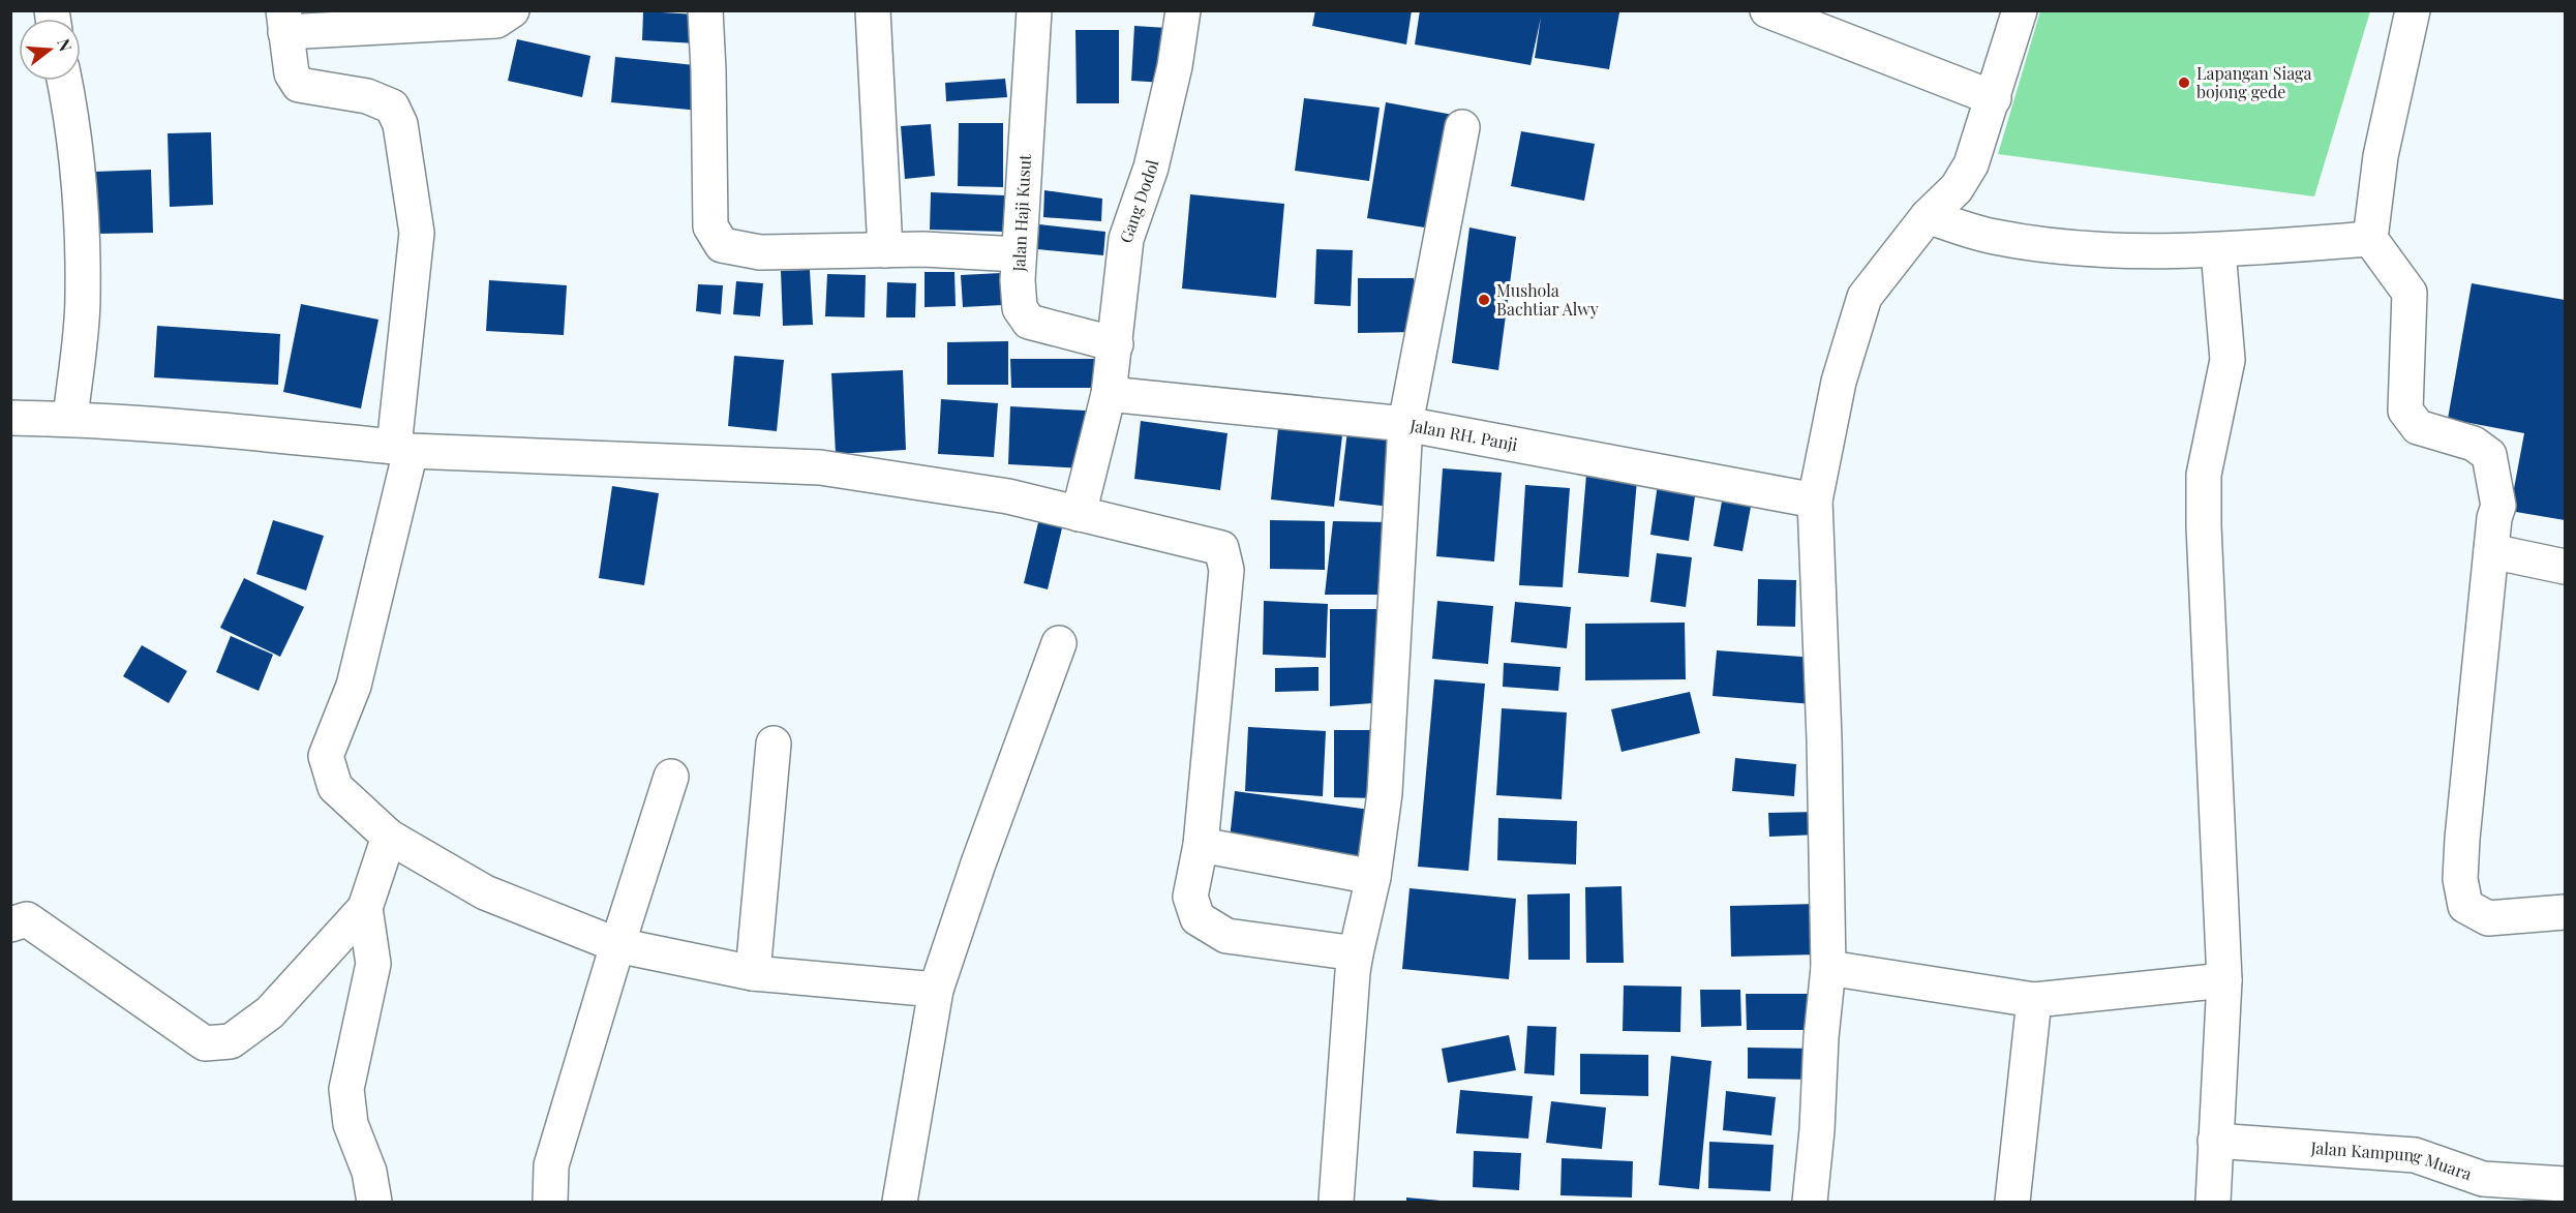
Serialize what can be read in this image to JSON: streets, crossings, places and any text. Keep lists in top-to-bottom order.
{
  "streets": {
    "street": [
      "Gang Dodol",
      "Jalan Haji Kusut",
      "Jalan RH. Panji",
      "Jalan Kampung Muara"
    ]
  },
  "crossings": [
    ["Gang Dodol", "Jalan Haji Kusut"],
    ["Gang Dodol", "Jalan RH. Panji"]
  ],
  "places": ["Lapangan Siaga bojong gede", "Mushola Bachtiar Alwy"],
  "north": "right"
}
